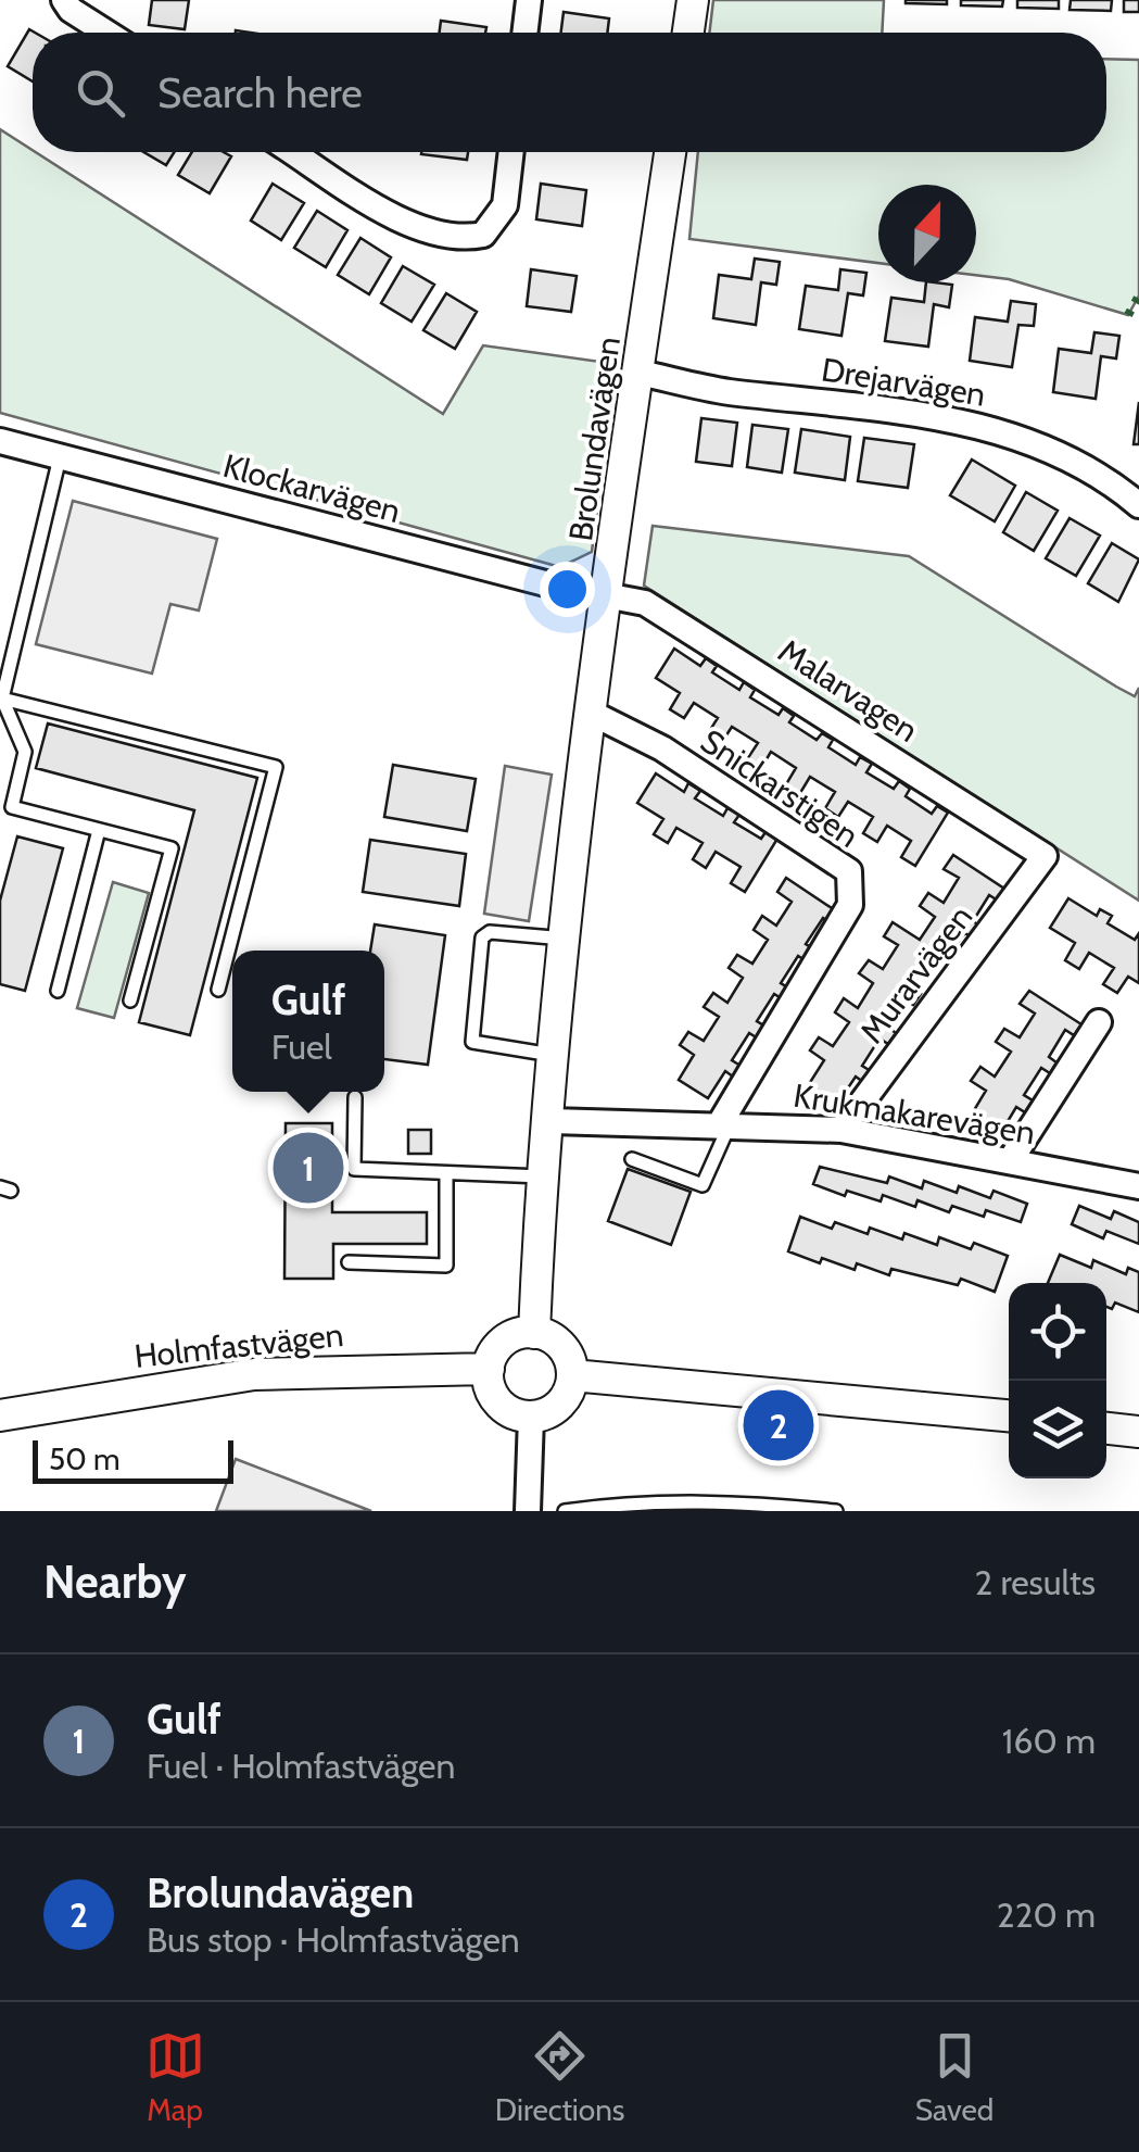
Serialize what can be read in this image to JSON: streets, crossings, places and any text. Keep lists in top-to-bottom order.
{
  "streets": {
    "street": [
      "Drejarvägen",
      "Brolundavägen",
      "Klockarvägen",
      "Malarvagen",
      "Snickarstigen",
      "Murarvägen",
      "Krukmakarevägen",
      "Holmfastvägen"
    ]
  },
  "crossings": [
    ["Drejarvägen", "Brolundavägen"],
    ["Brolundavägen", "Klockarvägen"],
    ["Brolundavägen", "Malarvagen"],
    ["Brolundavägen", "Snickarstigen"],
    ["Brolundavägen", "Krukmakarevägen"],
    ["Brolundavägen", "Holmfastvägen"],
    ["Klockarvägen", "Malarvagen"],
    ["Malarvagen", "Murarvägen"],
    ["Snickarstigen", "Krukmakarevägen"],
    ["Murarvägen", "Krukmakarevägen"]
  ],
  "scale_bar": "50 m",
  "north": "top",
  "page": {
    "search": "Search here",
    "popup": ["Gulf", "Fuel"],
    "pins": ["1", "2"],
    "scale": "50 m",
    "heading": ["Nearby", "2 results"],
    "list": [
      {
        "mark": "1",
        "name": "Gulf",
        "note": "Fuel · Holmfastvägen",
        "value": "160 m"
      },
      {
        "mark": "2",
        "name": "Brolundavägen",
        "note": "Bus stop · Holmfastvägen",
        "value": "220 m"
      }
    ],
    "nav": ["Map", "Directions", "Saved"]
  }
}
